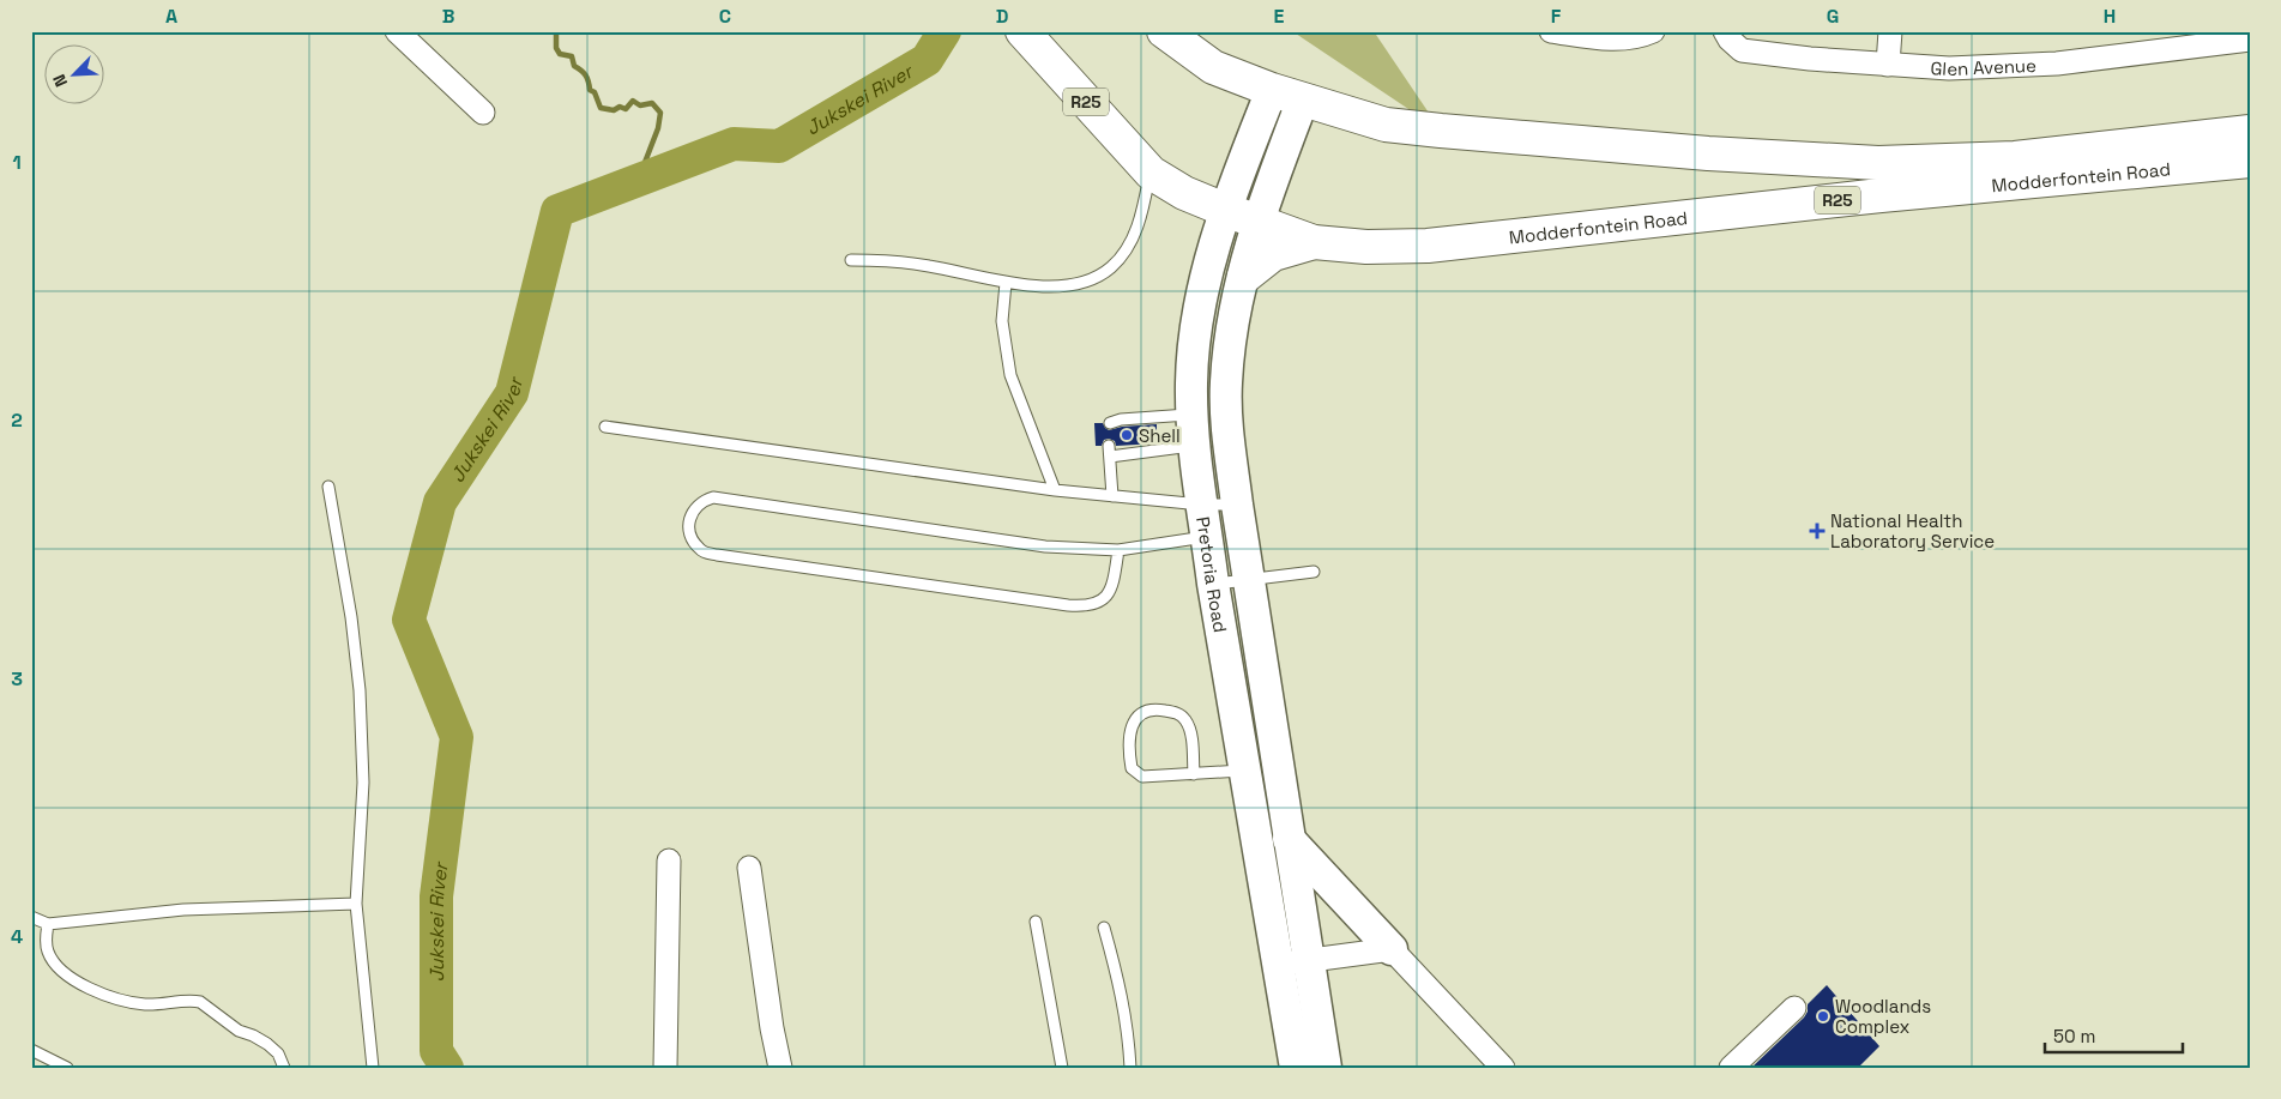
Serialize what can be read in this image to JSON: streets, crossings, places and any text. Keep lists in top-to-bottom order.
{
  "streets": {
    "main road": ["R25", "Modderfontein Road", "Pretoria Road"],
    "street": ["Glen Avenue"]
  },
  "crossings": [
    ["Modderfontein Road", "Pretoria Road"]
  ],
  "water": ["Jukskei River"],
  "places": {
    "other": ["Shell", "Woodlands Complex"],
    "health": ["National Health Laboratory Service"]
  },
  "scale_bar": "50 m",
  "north": "bottom left",
  "grid": {
    "columns": [
      "A",
      "B",
      "C",
      "D",
      "E",
      "F",
      "G",
      "H"
    ],
    "rows": [
      "1",
      "2",
      "3",
      "4"
    ]
  }
}
